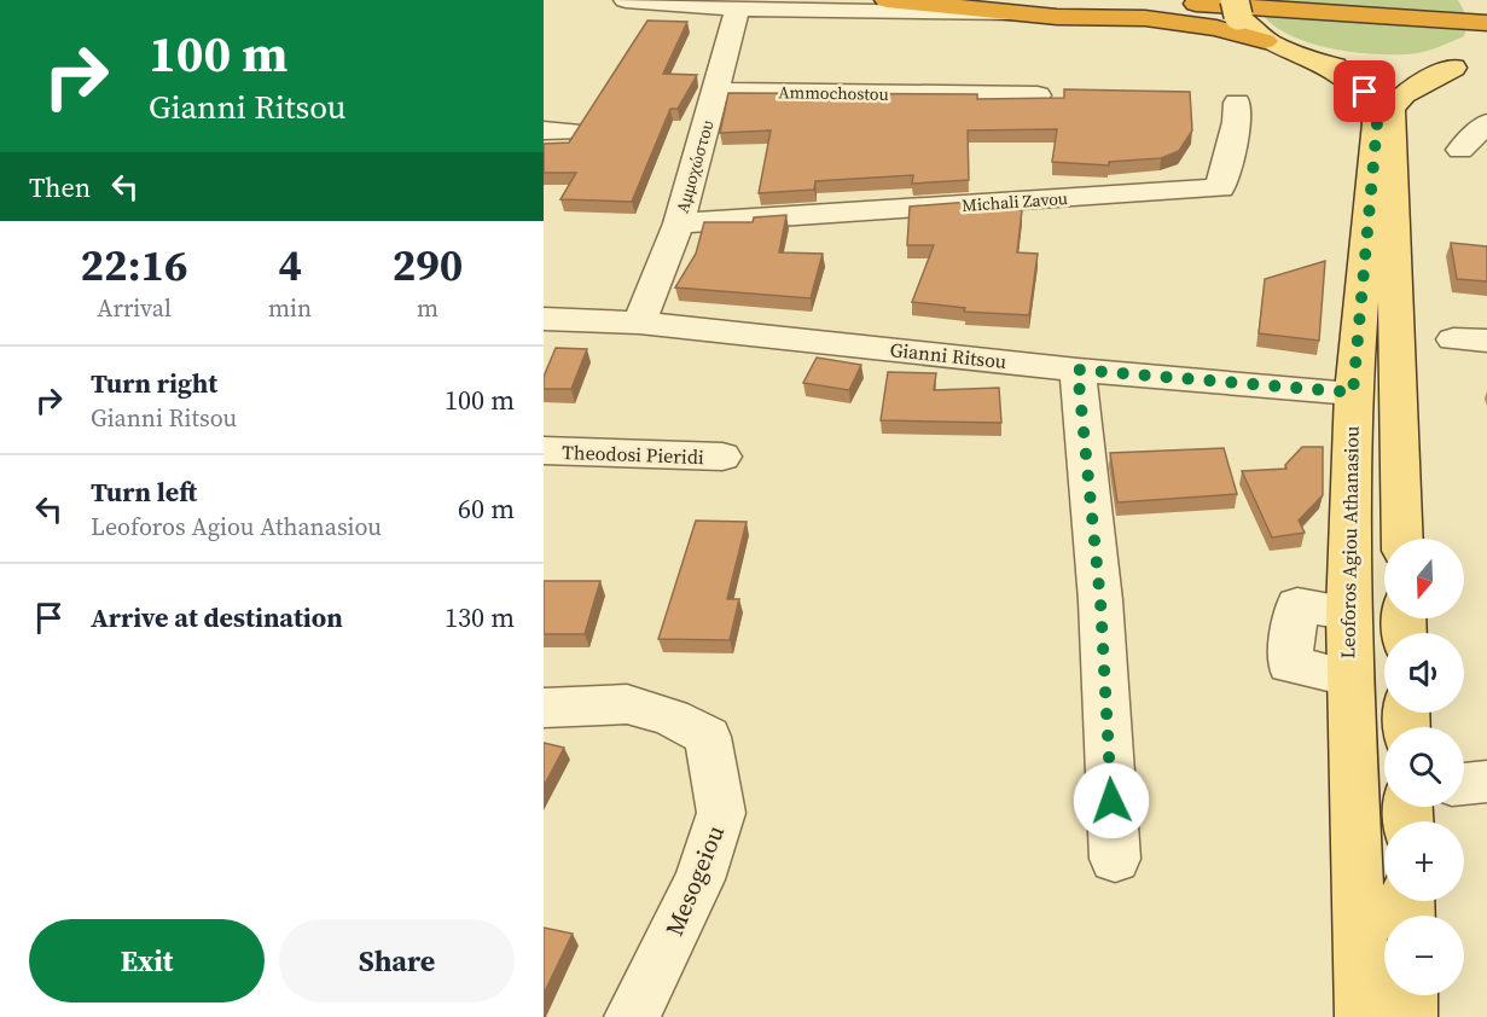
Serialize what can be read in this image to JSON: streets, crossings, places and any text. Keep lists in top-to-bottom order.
{
  "streets": {
    "main road": ["Leoforos Agiou Athanasiou"],
    "street": [
      "Ammochostou",
      "Αμμοχώστου",
      "Michali Zavou",
      "Gianni Ritsou",
      "Theodosi Pieridi",
      "Mesogeiou"
    ]
  },
  "crossings": [
    ["Ammochostou", "Αμμοχώστου"],
    ["Αμμοχώστου", "Michali Zavou"],
    ["Αμμοχώστου", "Gianni Ritsou"],
    ["Gianni Ritsou", "Leoforos Agiou Athanasiou"]
  ],
  "north": "bottom",
  "page": {
    "turn": ["100 m", "Gianni Ritsou"],
    "then": "Then",
    "eta": [
      "22:16",
      "Arrival",
      "4",
      "min",
      "290",
      "m"
    ],
    "list": [
      {
        "name": "Turn right",
        "note": "Gianni Ritsou",
        "value": "100 m"
      },
      {
        "name": "Turn left",
        "note": "Leoforos Agiou Athanasiou",
        "value": "60 m"
      },
      {
        "name": "Arrive at destination",
        "value": "130 m"
      }
    ],
    "map_buttons": ["+", "−"],
    "buttons": ["Exit", "Share"]
  }
}
